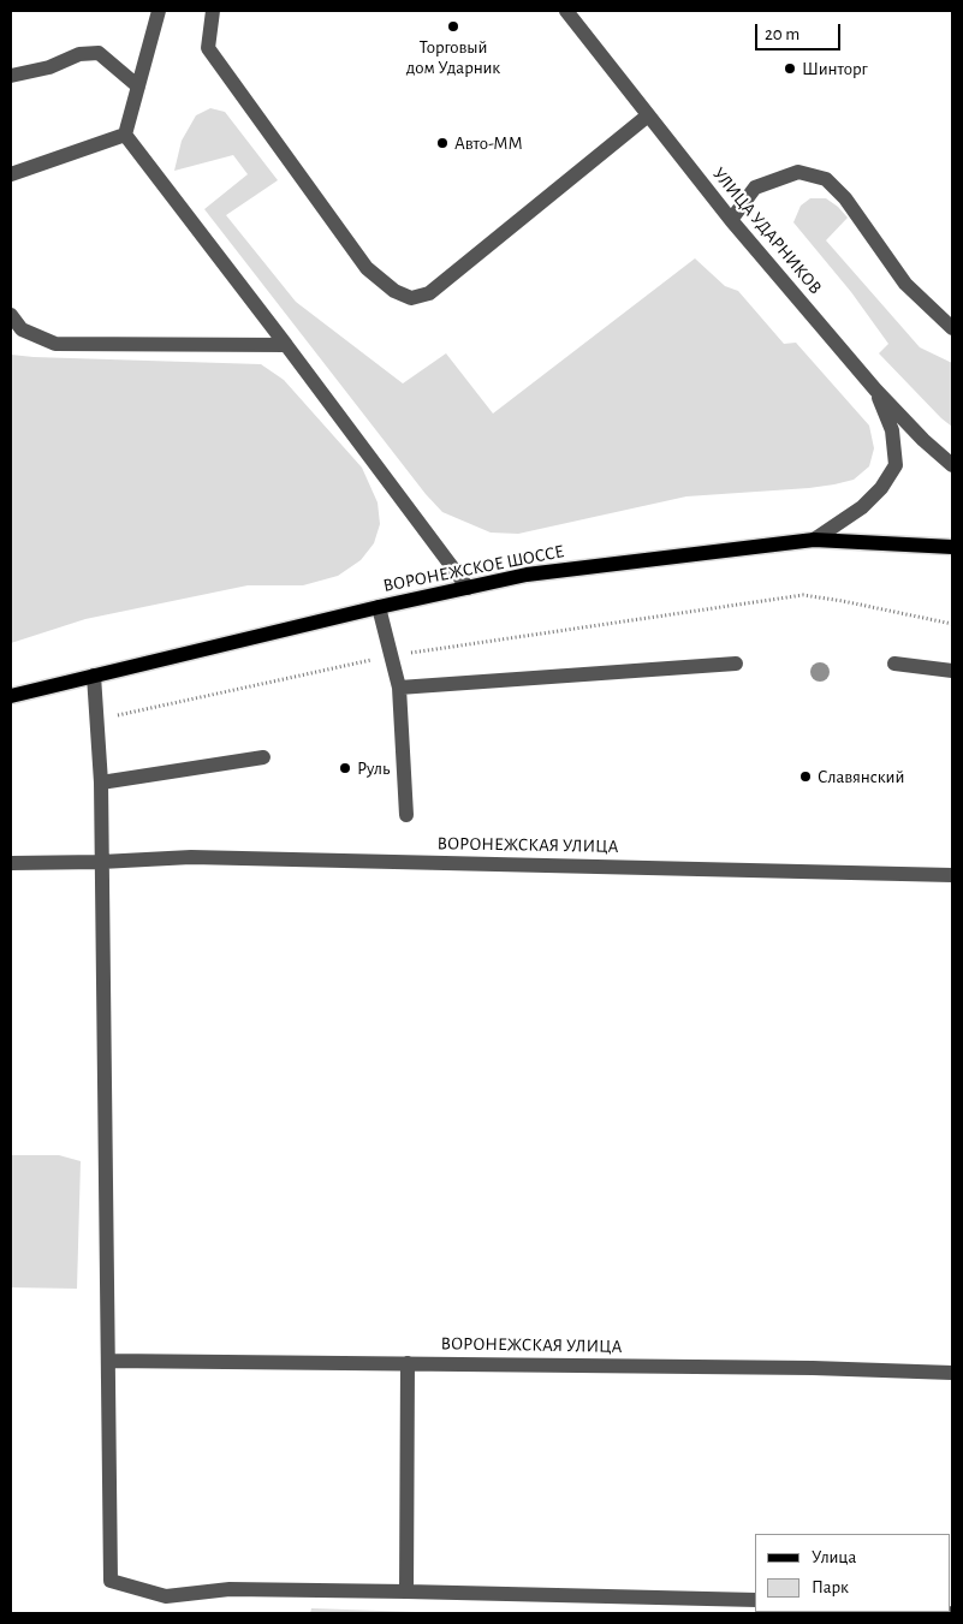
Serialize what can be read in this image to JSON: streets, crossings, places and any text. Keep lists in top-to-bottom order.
{
  "streets": {
    "main road": ["ВОРОНЕЖСКОЕ ШОССЕ"],
    "street": ["УЛИЦА УДАРНИКОВ", "ВОРОНЕЖСКАЯ УЛИЦА"]
  },
  "places": [
    "Торговый дом Ударник",
    "Шинторг",
    "Авто-ММ",
    "Руль",
    "Славянский"
  ],
  "legend": ["Улица", "Парк"],
  "scale_bar": "20 m"
}
